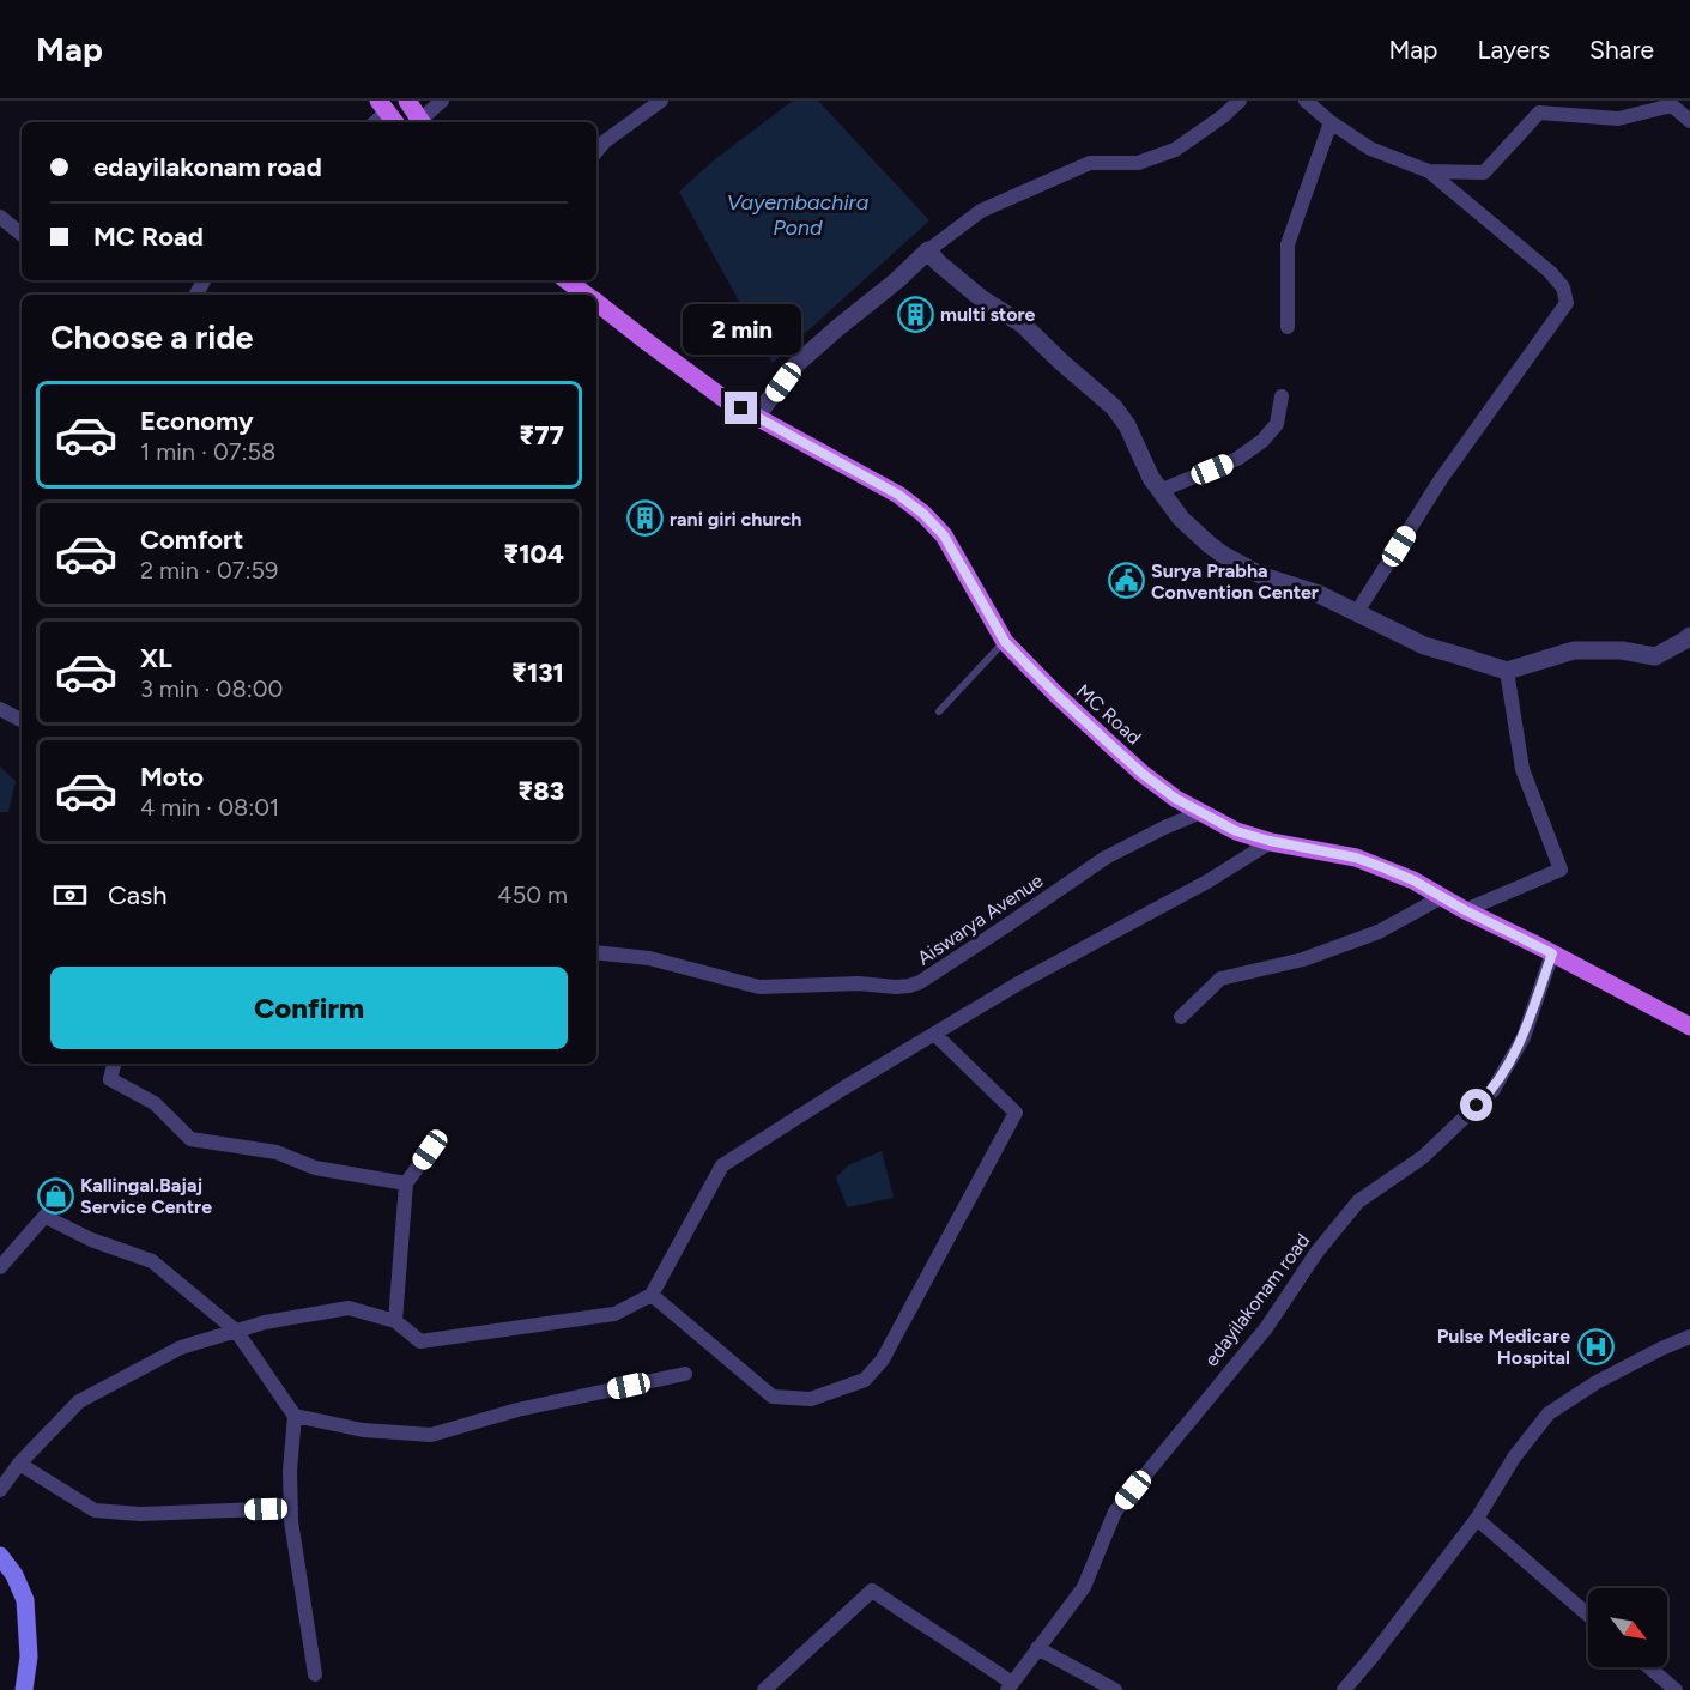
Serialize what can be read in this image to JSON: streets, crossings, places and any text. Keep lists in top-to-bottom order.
{
  "streets": {
    "main road": ["MC Road"],
    "street": ["Aiswarya Avenue", "edayilakonam road"]
  },
  "crossings": [
    ["MC Road", "Aiswarya Avenue"],
    ["MC Road", "edayilakonam road"]
  ],
  "water": ["Vayembachira Pond"],
  "places": {
    "building": ["multi store", "rani giri church"],
    "public building": ["Surya Prabha Convention Center"],
    "shop": ["Kallingal.Bajaj Service Centre"],
    "hospital": ["Pulse Medicare Hospital"]
  },
  "north": "bottom right",
  "page": {
    "header": "Map",
    "nav": ["Map", "Layers", "Share"],
    "banner": ["edayilakonam road", "MC Road"],
    "heading": "Choose a ride",
    "bubble": "2 min",
    "list": [
      {
        "name": "Economy",
        "note": "1 min · 07:58",
        "value": "₹77"
      },
      {
        "name": "Comfort",
        "note": "2 min · 07:59",
        "value": "₹104"
      },
      {
        "name": "XL",
        "note": "3 min · 08:00",
        "value": "₹131"
      },
      {
        "name": "Moto",
        "note": "4 min · 08:01",
        "value": "₹83"
      }
    ],
    "pay": ["Cash", "450 m"],
    "buttons": "Confirm"
  }
}
